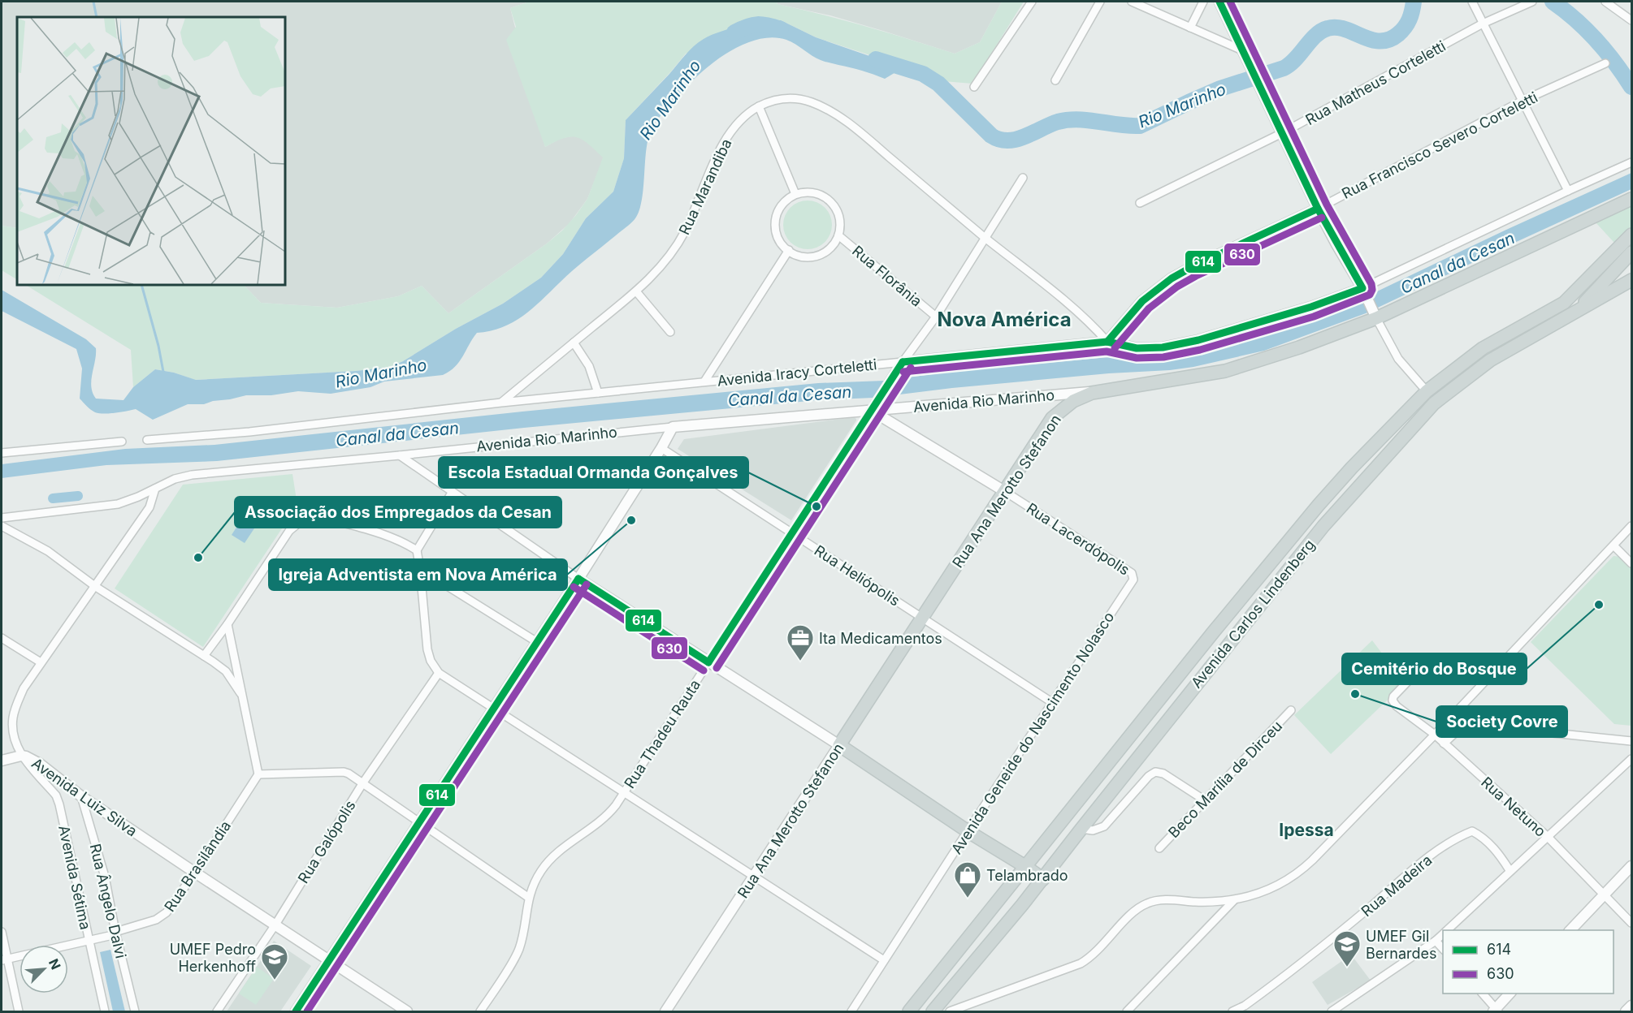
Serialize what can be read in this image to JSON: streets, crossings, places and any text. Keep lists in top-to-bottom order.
{
  "streets": {
    "main road": ["Rua Ana Merotto Stefanon", "Avenida Carlos Lindenberg"],
    "street": [
      "Rua Matheus Corteletti",
      "Rua Francisco Severo Corteletti",
      "Rua Marandiba",
      "Rua Florânia",
      "Avenida Iracy Corteletti",
      "Avenida Rio Marinho",
      "Rua Lacerdópolis",
      "Rua Heliópolis",
      "Avenida Geneide do Nascimento Nolasco",
      "Rua Thadeu Rauta",
      "Beco Marília de Dirceu",
      "Avenida Luiz Silva",
      "Rua Netuno",
      "Rua Galópolis",
      "Rua Brasilândia",
      "Avenida Sétima",
      "Rua Madeira",
      "Rua Ângelo Dalvi"
    ]
  },
  "crossings": [
    ["Rua Francisco Severo Corteletti", "Rua Marandiba"],
    ["Rua Francisco Severo Corteletti", "Avenida Iracy Corteletti"],
    ["Rua Marandiba", "Avenida Iracy Corteletti"],
    ["Rua Marandiba", "Rua Thadeu Rauta"],
    ["Rua Florânia", "Rua Thadeu Rauta"],
    ["Avenida Iracy Corteletti", "Rua Thadeu Rauta"],
    ["Avenida Rio Marinho", "Rua Ana Merotto Stefanon"],
    ["Avenida Rio Marinho", "Rua Lacerdópolis"],
    ["Avenida Rio Marinho", "Rua Thadeu Rauta"],
    ["Avenida Rio Marinho", "Avenida Luiz Silva"],
    ["Rua Ana Merotto Stefanon", "Rua Lacerdópolis"],
    ["Rua Ana Merotto Stefanon", "Rua Heliópolis"],
    ["Rua Lacerdópolis", "Avenida Geneide do Nascimento Nolasco"],
    ["Rua Lacerdópolis", "Rua Thadeu Rauta"],
    ["Rua Heliópolis", "Avenida Geneide do Nascimento Nolasco"],
    ["Rua Heliópolis", "Rua Thadeu Rauta"],
    ["Avenida Luiz Silva", "Rua Galópolis"],
    ["Avenida Luiz Silva", "Rua Brasilândia"],
    ["Avenida Luiz Silva", "Avenida Sétima"],
    ["Avenida Luiz Silva", "Rua Ângelo Dalvi"],
    ["Rua Brasilândia", "Avenida Sétima"],
    ["Rua Brasilândia", "Rua Ângelo Dalvi"]
  ],
  "districts": ["Nova América", "Ipessa"],
  "water": ["Rio Marinho", "Canal da Cesan"],
  "places": {
    "other": [
      "Escola Estadual Ormanda Gonçalves",
      "Igreja Adventista em Nova América",
      "Associação dos Empregados da Cesan",
      "Cemitério do Bosque",
      "Society Covre"
    ],
    "office": ["Ita Medicamentos"],
    "shop": ["Telambrado"],
    "school or university": ["UMEF Gil Bernardes", "UMEF Pedro Herkenhoff"]
  },
  "lines": ["transit line 614", "transit line 630"],
  "legend": ["614", "630"],
  "north": "top right"
}
